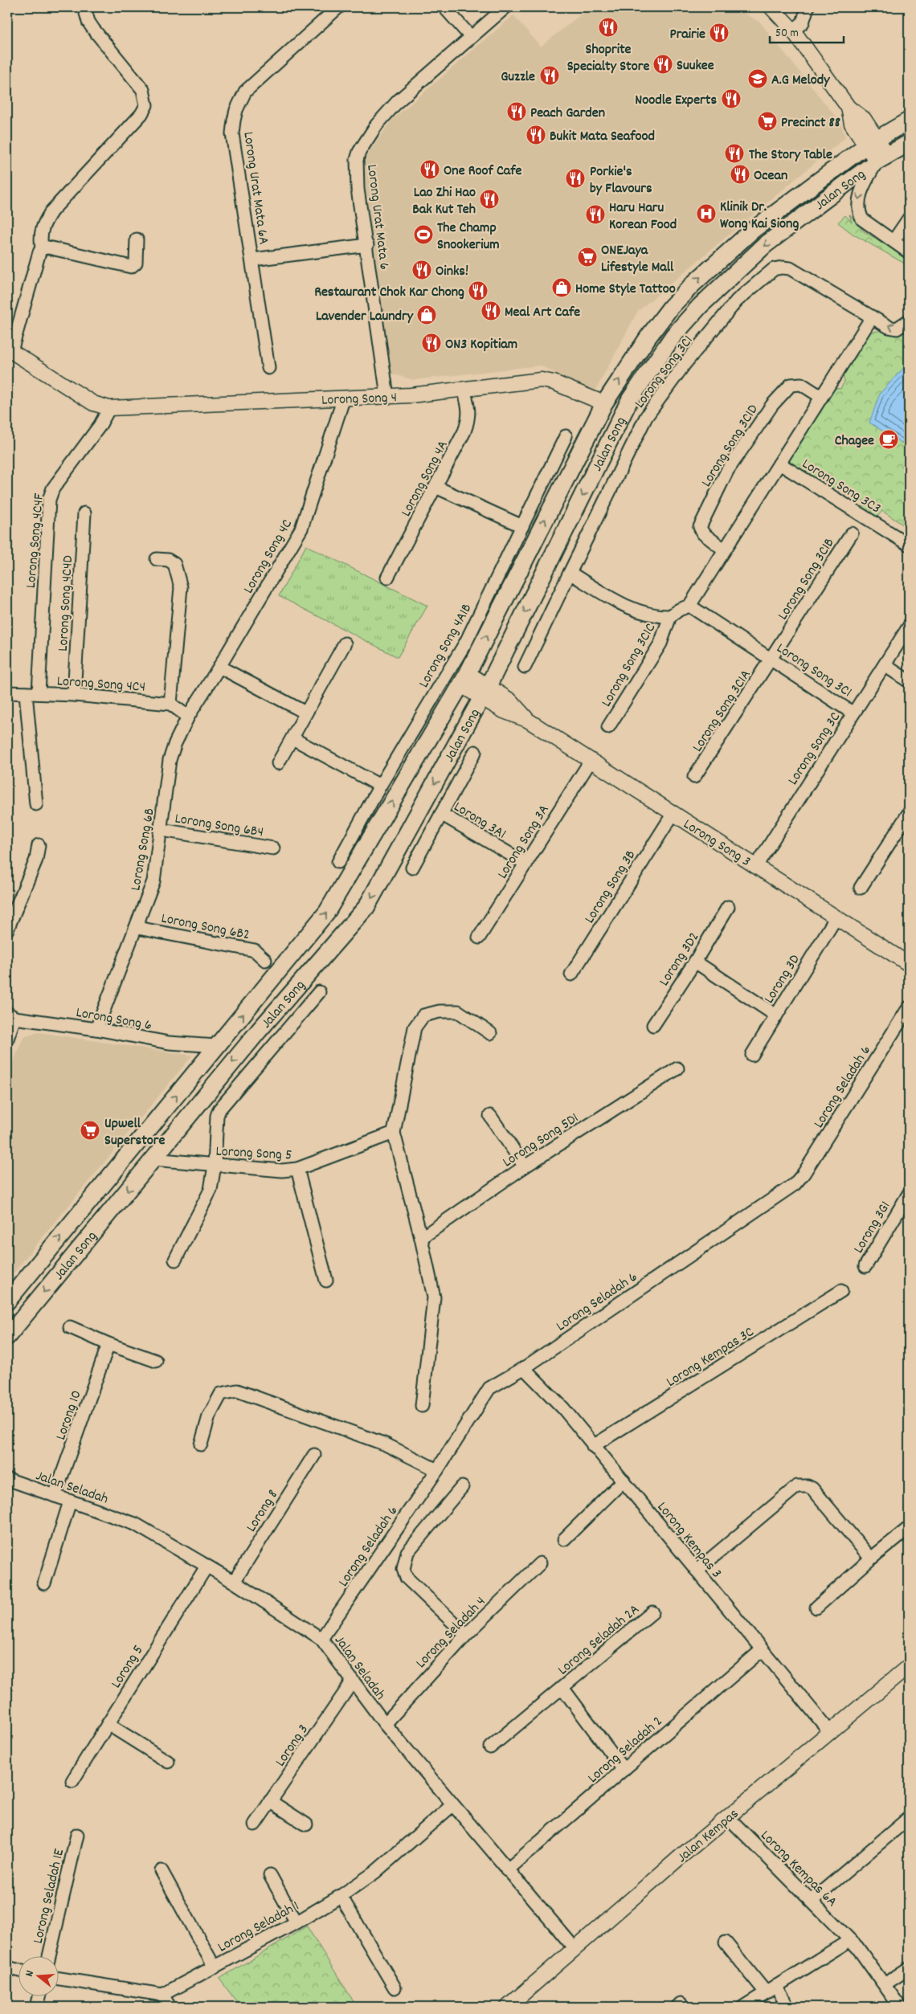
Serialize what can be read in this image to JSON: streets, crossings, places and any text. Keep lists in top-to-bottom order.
{
  "streets": {
    "main road": ["Jalan Song"],
    "street": [
      "Lorong Urat Mata 6A",
      "Lorong Urat Mata 6",
      "Lorong Song 3C1",
      "Lorong Song 4",
      "Lorong Song 3C1D",
      "Lorong Song 4A",
      "Lorong Song 3C3",
      "Lorong Song 4C4F",
      "Lorong Song 4C",
      "Lorong Song 3C1B",
      "Lorong Song 4C4D",
      "Lorong Song 4A1B",
      "Lorong Song 3C1C",
      "Lorong Song 4C4",
      "Lorong Song 3C1A",
      "Lorong Song 3C",
      "Lorong 3A1",
      "Lorong Song 6B4",
      "Lorong Song 3A",
      "Lorong Song 3",
      "Lorong Song 6B",
      "Lorong Song 3B",
      "Lorong Song 6B2",
      "Lorong 3D2",
      "Lorong 3D",
      "Lorong Song 6",
      "Lorong Seladah 6",
      "Lorong Song 5D1",
      "Lorong Song 5",
      "Lorong 3G1",
      "Lorong Kempas 3C",
      "Lorong 10",
      "Jalan Seladah",
      "Lorong 8",
      "Lorong Kempas 3",
      "Lorong Seladah 4",
      "Lorong Seladah 2A",
      "Lorong 5",
      "Lorong 3",
      "Lorong Seladah 2",
      "Jalan Kempas",
      "Lorong Kempas 6A",
      "Lorong Seladah 1E",
      "Lorong Seladah 1"
    ]
  },
  "crossings": [
    ["Jalan Song", "Lorong Song 4"],
    ["Jalan Song", "Lorong Song 3"],
    ["Jalan Song", "Lorong Song 6"],
    ["Jalan Song", "Lorong Song 5"],
    ["Lorong Urat Mata 6", "Lorong Song 4"],
    ["Lorong Song 3C1", "Lorong Song 3C1B"],
    ["Lorong Song 3C1", "Lorong Song 3C1A"],
    ["Lorong Song 3C1", "Lorong Song 3C"],
    ["Lorong Song 4", "Lorong Song 4A"],
    ["Lorong Song 4", "Lorong Song 4C4F"],
    ["Lorong Song 4", "Lorong Song 4C"],
    ["Lorong Song 4C4F", "Lorong Song 4C4"],
    ["Lorong Song 4C", "Lorong Song 6B"],
    ["Lorong Song 3C1B", "Lorong Song 3C1A"],
    ["Lorong Song 4C4D", "Lorong Song 4C4"],
    ["Lorong Song 3C", "Lorong Song 3"],
    ["Lorong 3A1", "Lorong Song 3A"],
    ["Lorong Song 6B4", "Lorong Song 6B"],
    ["Lorong Song 3A", "Lorong Song 3"],
    ["Lorong Song 3", "Lorong Song 3B"],
    ["Lorong Song 3", "Lorong 3D"],
    ["Lorong Song 6B", "Lorong Song 6B2"],
    ["Lorong Song 6B", "Lorong Song 6"],
    ["Lorong Seladah 6", "Jalan Seladah"],
    ["Lorong Seladah 6", "Lorong Kempas 3"],
    ["Lorong Kempas 3C", "Lorong Kempas 3"],
    ["Lorong 10", "Jalan Seladah"],
    ["Jalan Seladah", "Lorong 8"],
    ["Jalan Seladah", "Lorong Seladah 4"],
    ["Jalan Seladah", "Lorong 5"],
    ["Jalan Seladah", "Lorong 3"],
    ["Jalan Seladah", "Lorong Seladah 2"],
    ["Jalan Seladah", "Jalan Kempas"],
    ["Jalan Seladah", "Lorong Seladah 1"],
    ["Lorong Kempas 3", "Lorong Seladah 2"],
    ["Lorong Kempas 3", "Jalan Kempas"],
    ["Lorong Seladah 2A", "Lorong Seladah 2"],
    ["Jalan Kempas", "Lorong Kempas 6A"]
  ],
  "places": {
    "restaurant": [
      "Shoprite Specialty Store",
      "Prairie",
      "Suukee",
      "Guzzle",
      "Noodle Experts",
      "Peach Garden",
      "Bukit Mata Seafood",
      "The Story Table",
      "One Roof Cafe",
      "Ocean",
      "Porkie's by Flavours",
      "Lao Zhi Hao Bak Kut Teh",
      "Haru Haru Korean Food",
      "Oinks!",
      "Restaurant Chok Kar Chong",
      "Meal Art Cafe",
      "ON3 Kopitiam"
    ],
    "school or university": ["A.G Melody"],
    "supermarket": ["Precinct 88", "ONEJaya Lifestyle Mall", "Upwell Superstore"],
    "hospital": ["Klinik Dr. Wong Kai Siong"],
    "sports": ["The Champ Snookerium"],
    "shop": ["Home Style Tattoo", "Lavender Laundry"],
    "cafe": ["Chagee"]
  },
  "scale_bar": "50 m",
  "north": "left"
}
